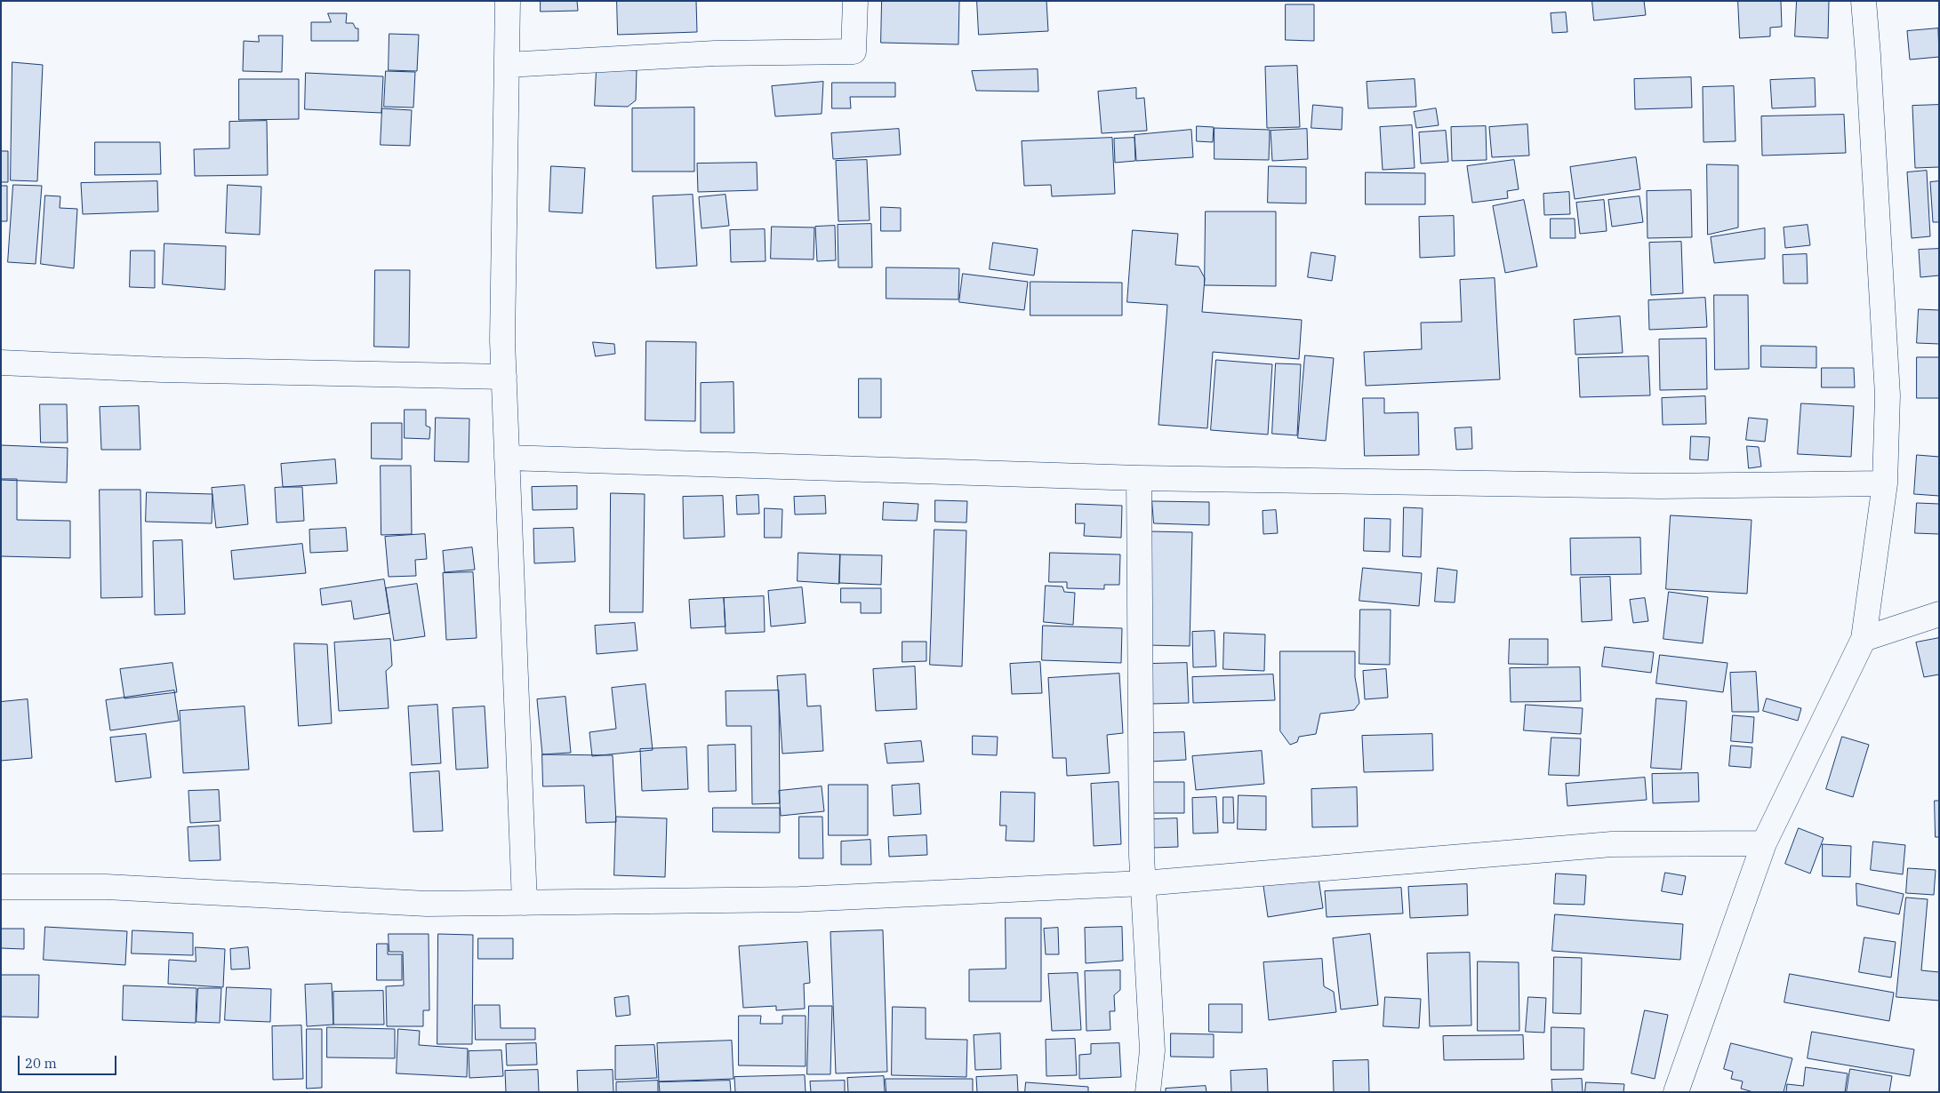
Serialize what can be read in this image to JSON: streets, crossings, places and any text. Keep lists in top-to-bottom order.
{
  "scale_bar": "20 m"
}
